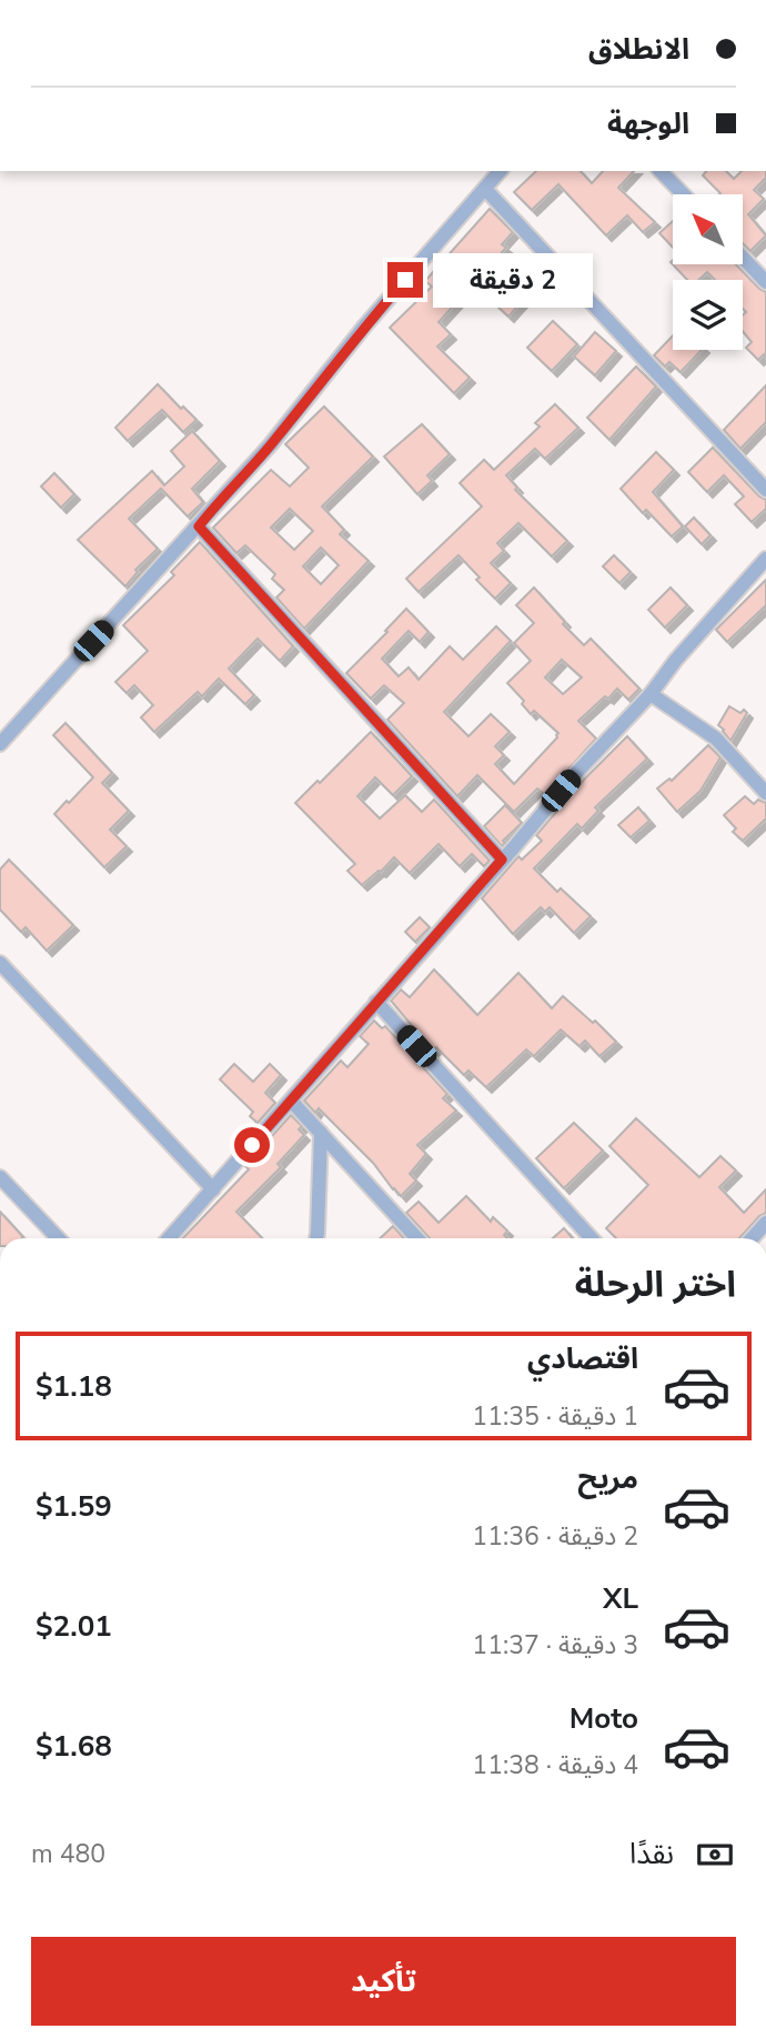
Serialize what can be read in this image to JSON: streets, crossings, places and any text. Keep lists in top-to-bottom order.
{
  "north": "top left",
  "page": {
    "banner": ["الانطلاق", "الوجهة"],
    "bubble": "2 دقيقة",
    "heading": "اختر الرحلة",
    "list": [
      {
        "name": "اقتصادي",
        "note": "1 دقيقة · 11:35",
        "value": "$1.18"
      },
      {
        "name": "مريح",
        "note": "2 دقيقة · 11:36",
        "value": "$1.59"
      },
      {
        "name": "XL",
        "note": "3 دقيقة · 11:37",
        "value": "$2.01"
      },
      {
        "name": "Moto",
        "note": "4 دقيقة · 11:38",
        "value": "$1.68"
      }
    ],
    "pay": ["نقدًا", "480 m"],
    "buttons": "تأكيد"
  }
}
